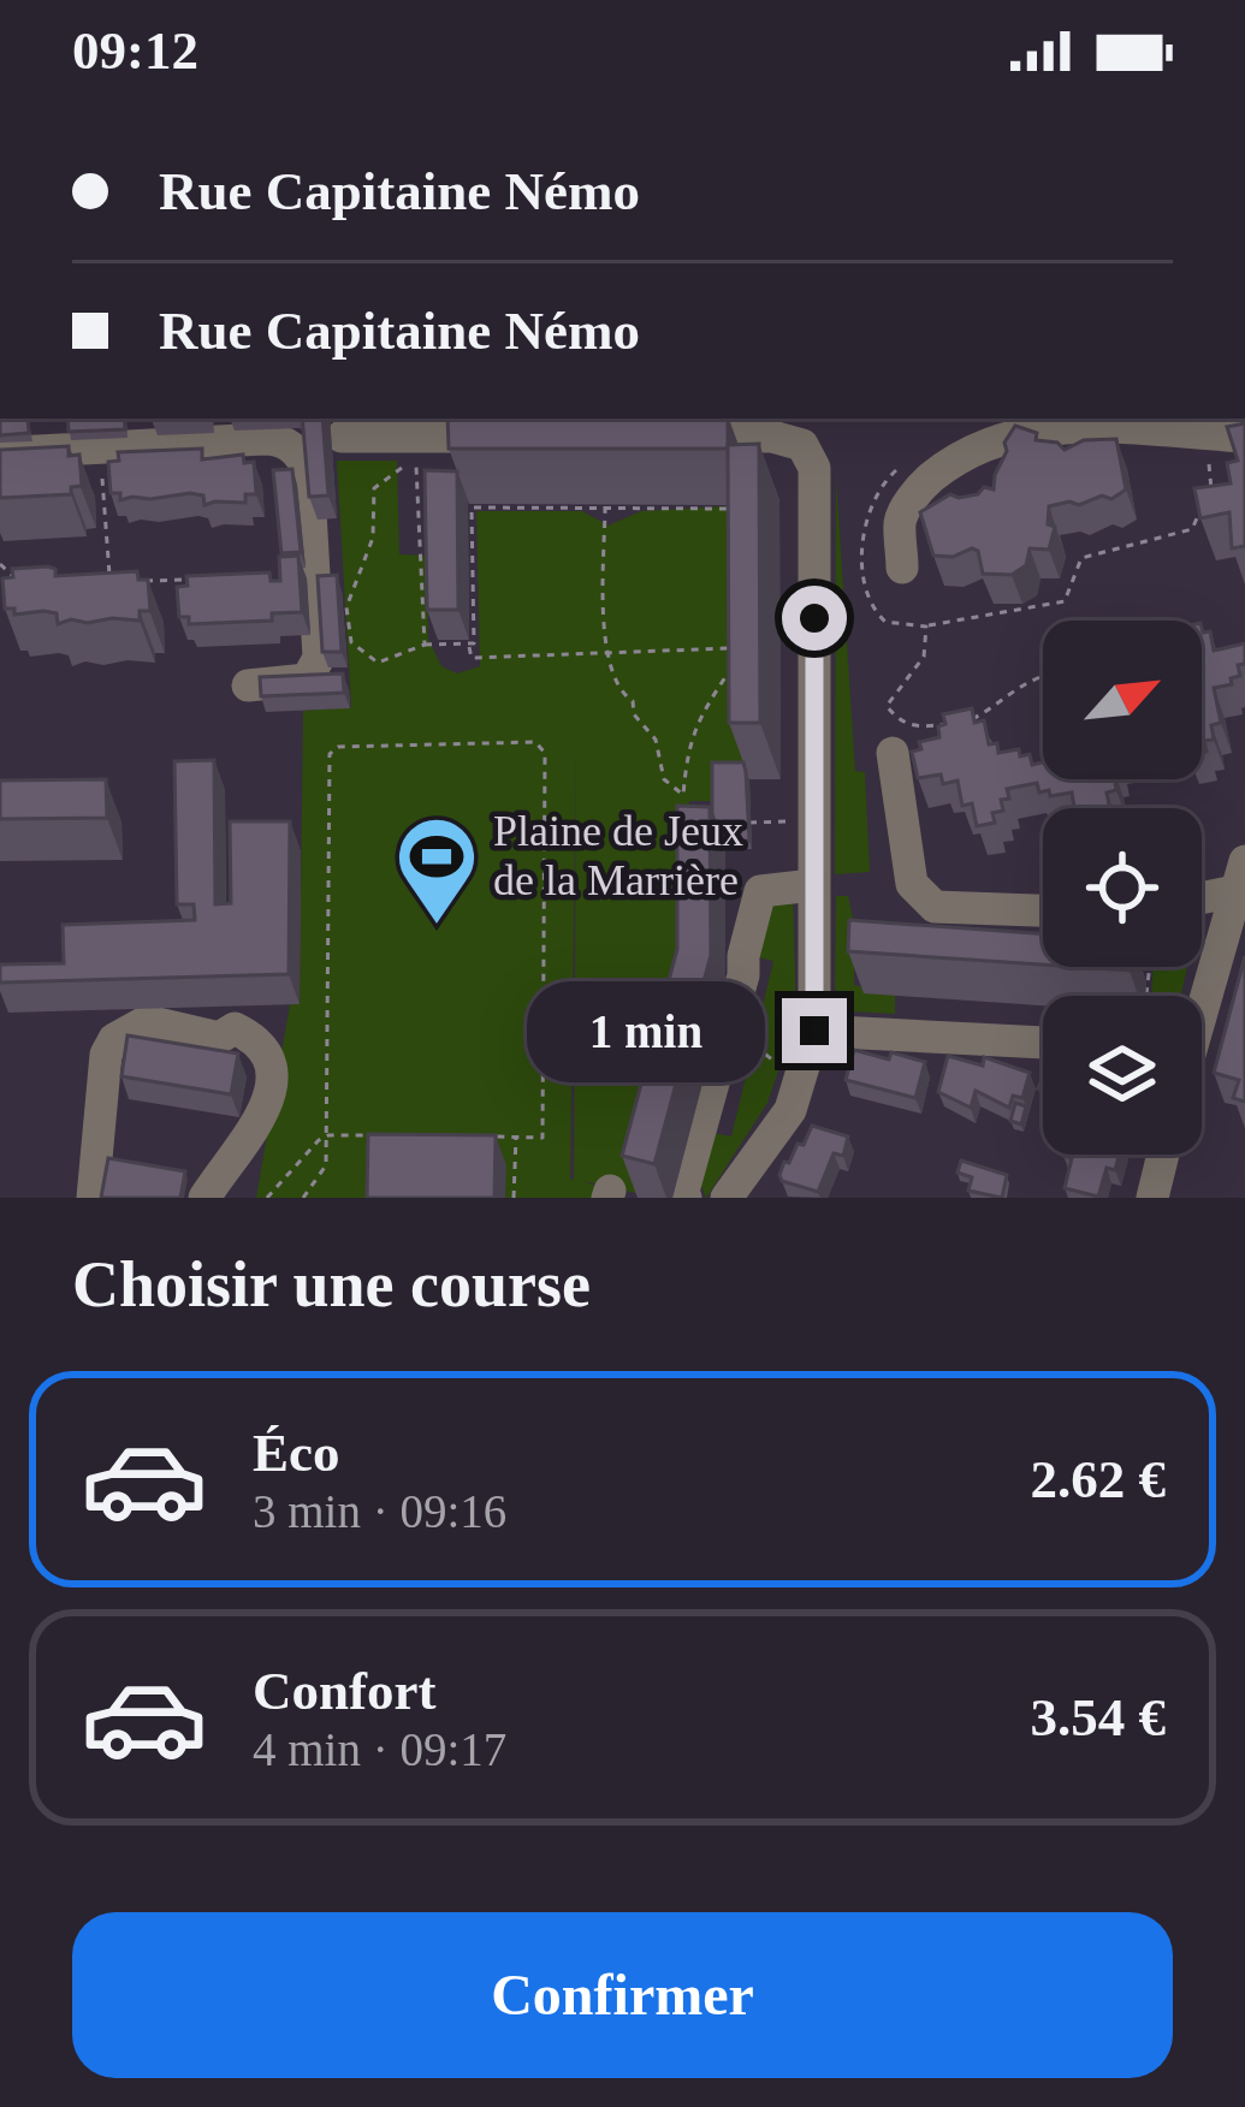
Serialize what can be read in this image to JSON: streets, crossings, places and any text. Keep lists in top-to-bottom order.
{
  "places": {
    "sports": ["Plaine de Jeux de la Marrière"]
  },
  "north": "top right",
  "page": {
    "status": "09:12",
    "banner": ["Rue Capitaine Némo", "Rue Capitaine Némo"],
    "bubble": "1 min",
    "heading": "Choisir une course",
    "list": [
      {
        "name": "Éco",
        "note": "3 min · 09:16",
        "value": "2.62 €"
      },
      {
        "name": "Confort",
        "note": "4 min · 09:17",
        "value": "3.54 €"
      }
    ],
    "buttons": "Confirmer"
  }
}
